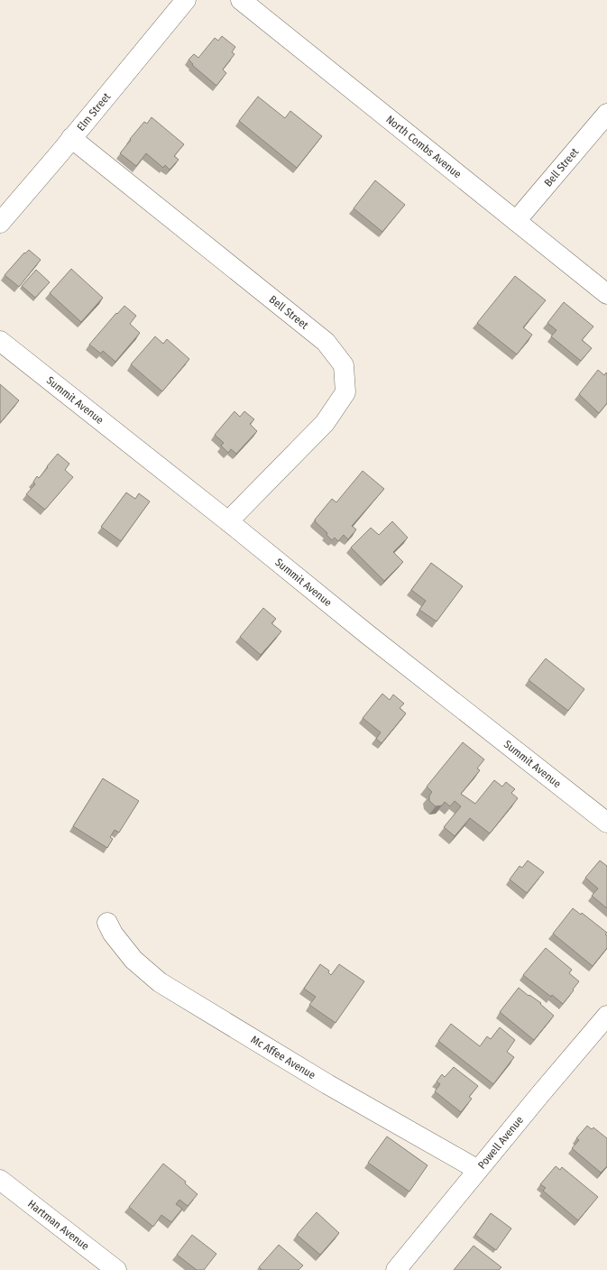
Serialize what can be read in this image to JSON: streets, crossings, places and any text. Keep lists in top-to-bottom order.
{
  "streets": {
    "street": [
      "Elm Street",
      "North Combs Avenue",
      "Bell Street",
      "Summit Avenue",
      "Mc Affee Avenue",
      "Powell Avenue",
      "Hartman Avenue"
    ]
  },
  "crossings": [
    ["Elm Street", "Bell Street"],
    ["North Combs Avenue", "Bell Street"],
    ["Bell Street", "Summit Avenue"],
    ["Mc Affee Avenue", "Powell Avenue"]
  ]
}
